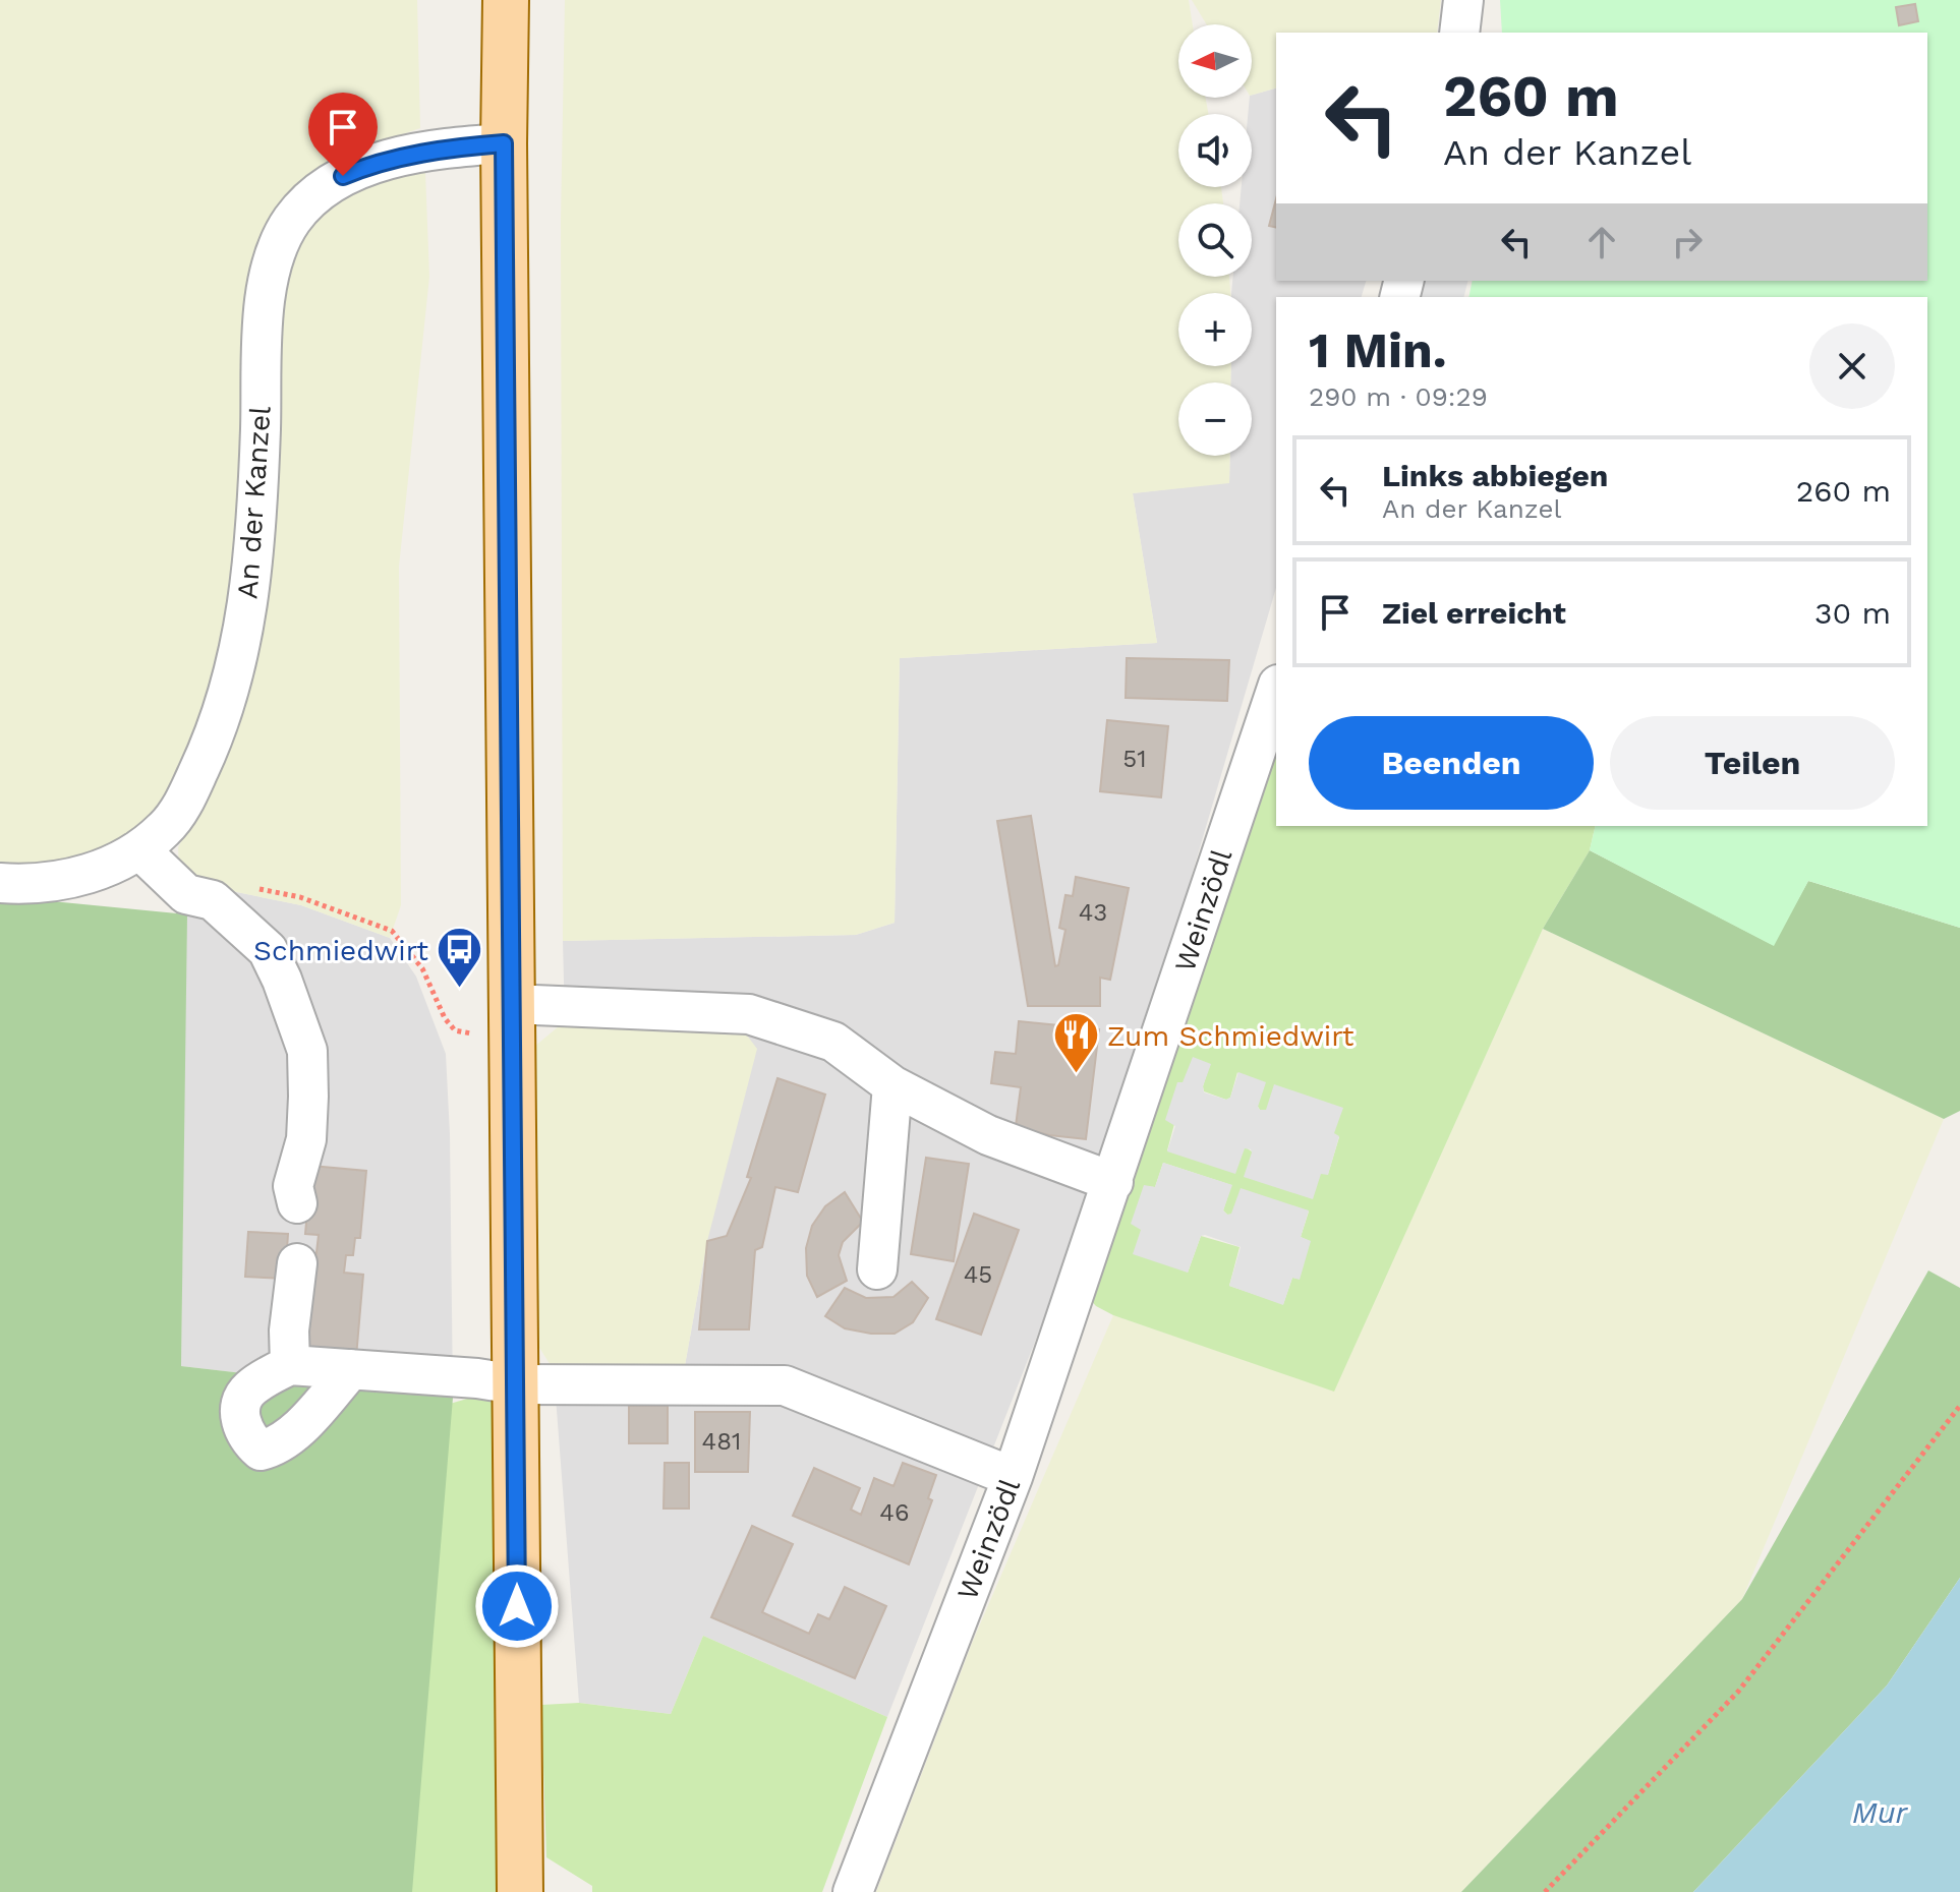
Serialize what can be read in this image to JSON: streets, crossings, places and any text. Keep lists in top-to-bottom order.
{
  "streets": {
    "street": ["An der Kanzel", "Weinzödl"]
  },
  "water": ["Mur"],
  "places": {
    "bus stop": ["Schmiedwirt"],
    "restaurant": ["Zum Schmiedwirt"]
  },
  "house_numbers": [
    "51",
    "43",
    "45",
    "481",
    "46"
  ],
  "north": "left",
  "page": {
    "map_buttons": ["+", "−"],
    "turn": ["260 m", "An der Kanzel"],
    "heading": ["1 Min.", "290 m · 09:29"],
    "list": [
      {
        "name": "Links abbiegen",
        "note": "An der Kanzel",
        "value": "260 m"
      },
      {
        "name": "Ziel erreicht",
        "value": "30 m"
      }
    ],
    "buttons": ["Beenden", "Teilen"]
  }
}
